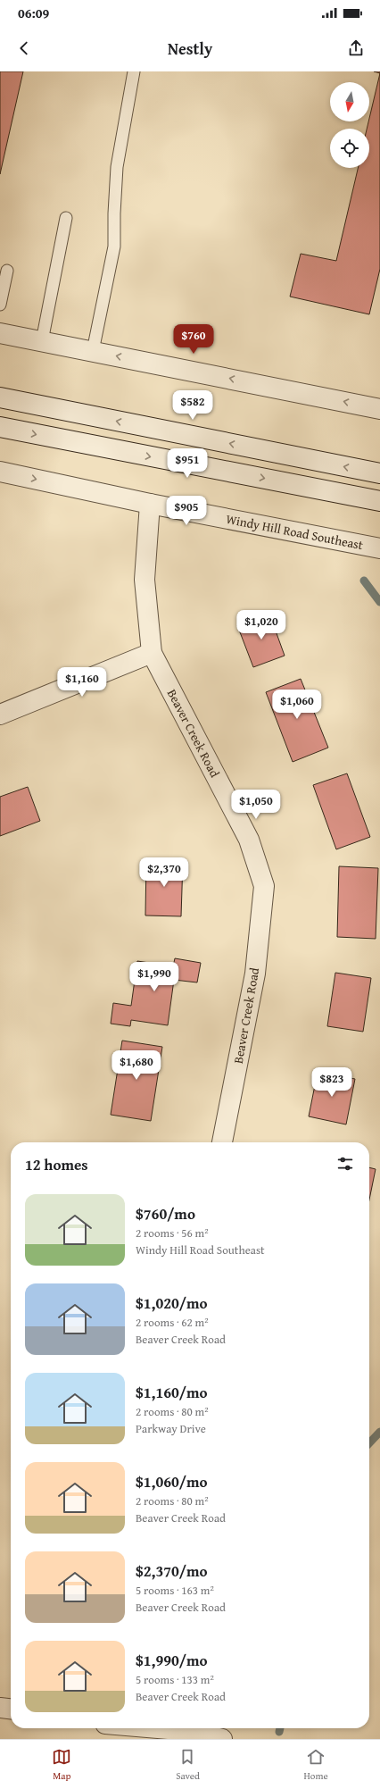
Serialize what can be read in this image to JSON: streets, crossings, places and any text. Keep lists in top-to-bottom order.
{
  "streets": {
    "street": ["Windy Hill Road Southeast", "Beaver Creek Road"]
  },
  "crossings": [
    ["Windy Hill Road Southeast", "Beaver Creek Road"]
  ],
  "north": "bottom",
  "page": {
    "status": "06:09",
    "header": "Nestly",
    "price": [
      "$760",
      "$582",
      "$951",
      "$905",
      "$1,020",
      "$1,160",
      "$1,060",
      "$1,050",
      "$2,370",
      "$1,990",
      "$1,680",
      "$823"
    ],
    "heading": "12 homes",
    "list": [
      {
        "name": "$760/mo",
        "note": "2 rooms · 56 m² · Windy Hill Road Southeast"
      },
      {
        "name": "$1,020/mo",
        "note": "2 rooms · 62 m² · Beaver Creek Road"
      },
      {
        "name": "$1,160/mo",
        "note": "2 rooms · 80 m² · Parkway Drive"
      },
      {
        "name": "$1,060/mo",
        "note": "2 rooms · 80 m² · Beaver Creek Road"
      },
      {
        "name": "$2,370/mo",
        "note": "5 rooms · 163 m² · Beaver Creek Road"
      },
      {
        "name": "$1,990/mo",
        "note": "5 rooms · 133 m² · Beaver Creek Road"
      }
    ],
    "tabs": ["Map", "Saved", "Home"]
  }
}
